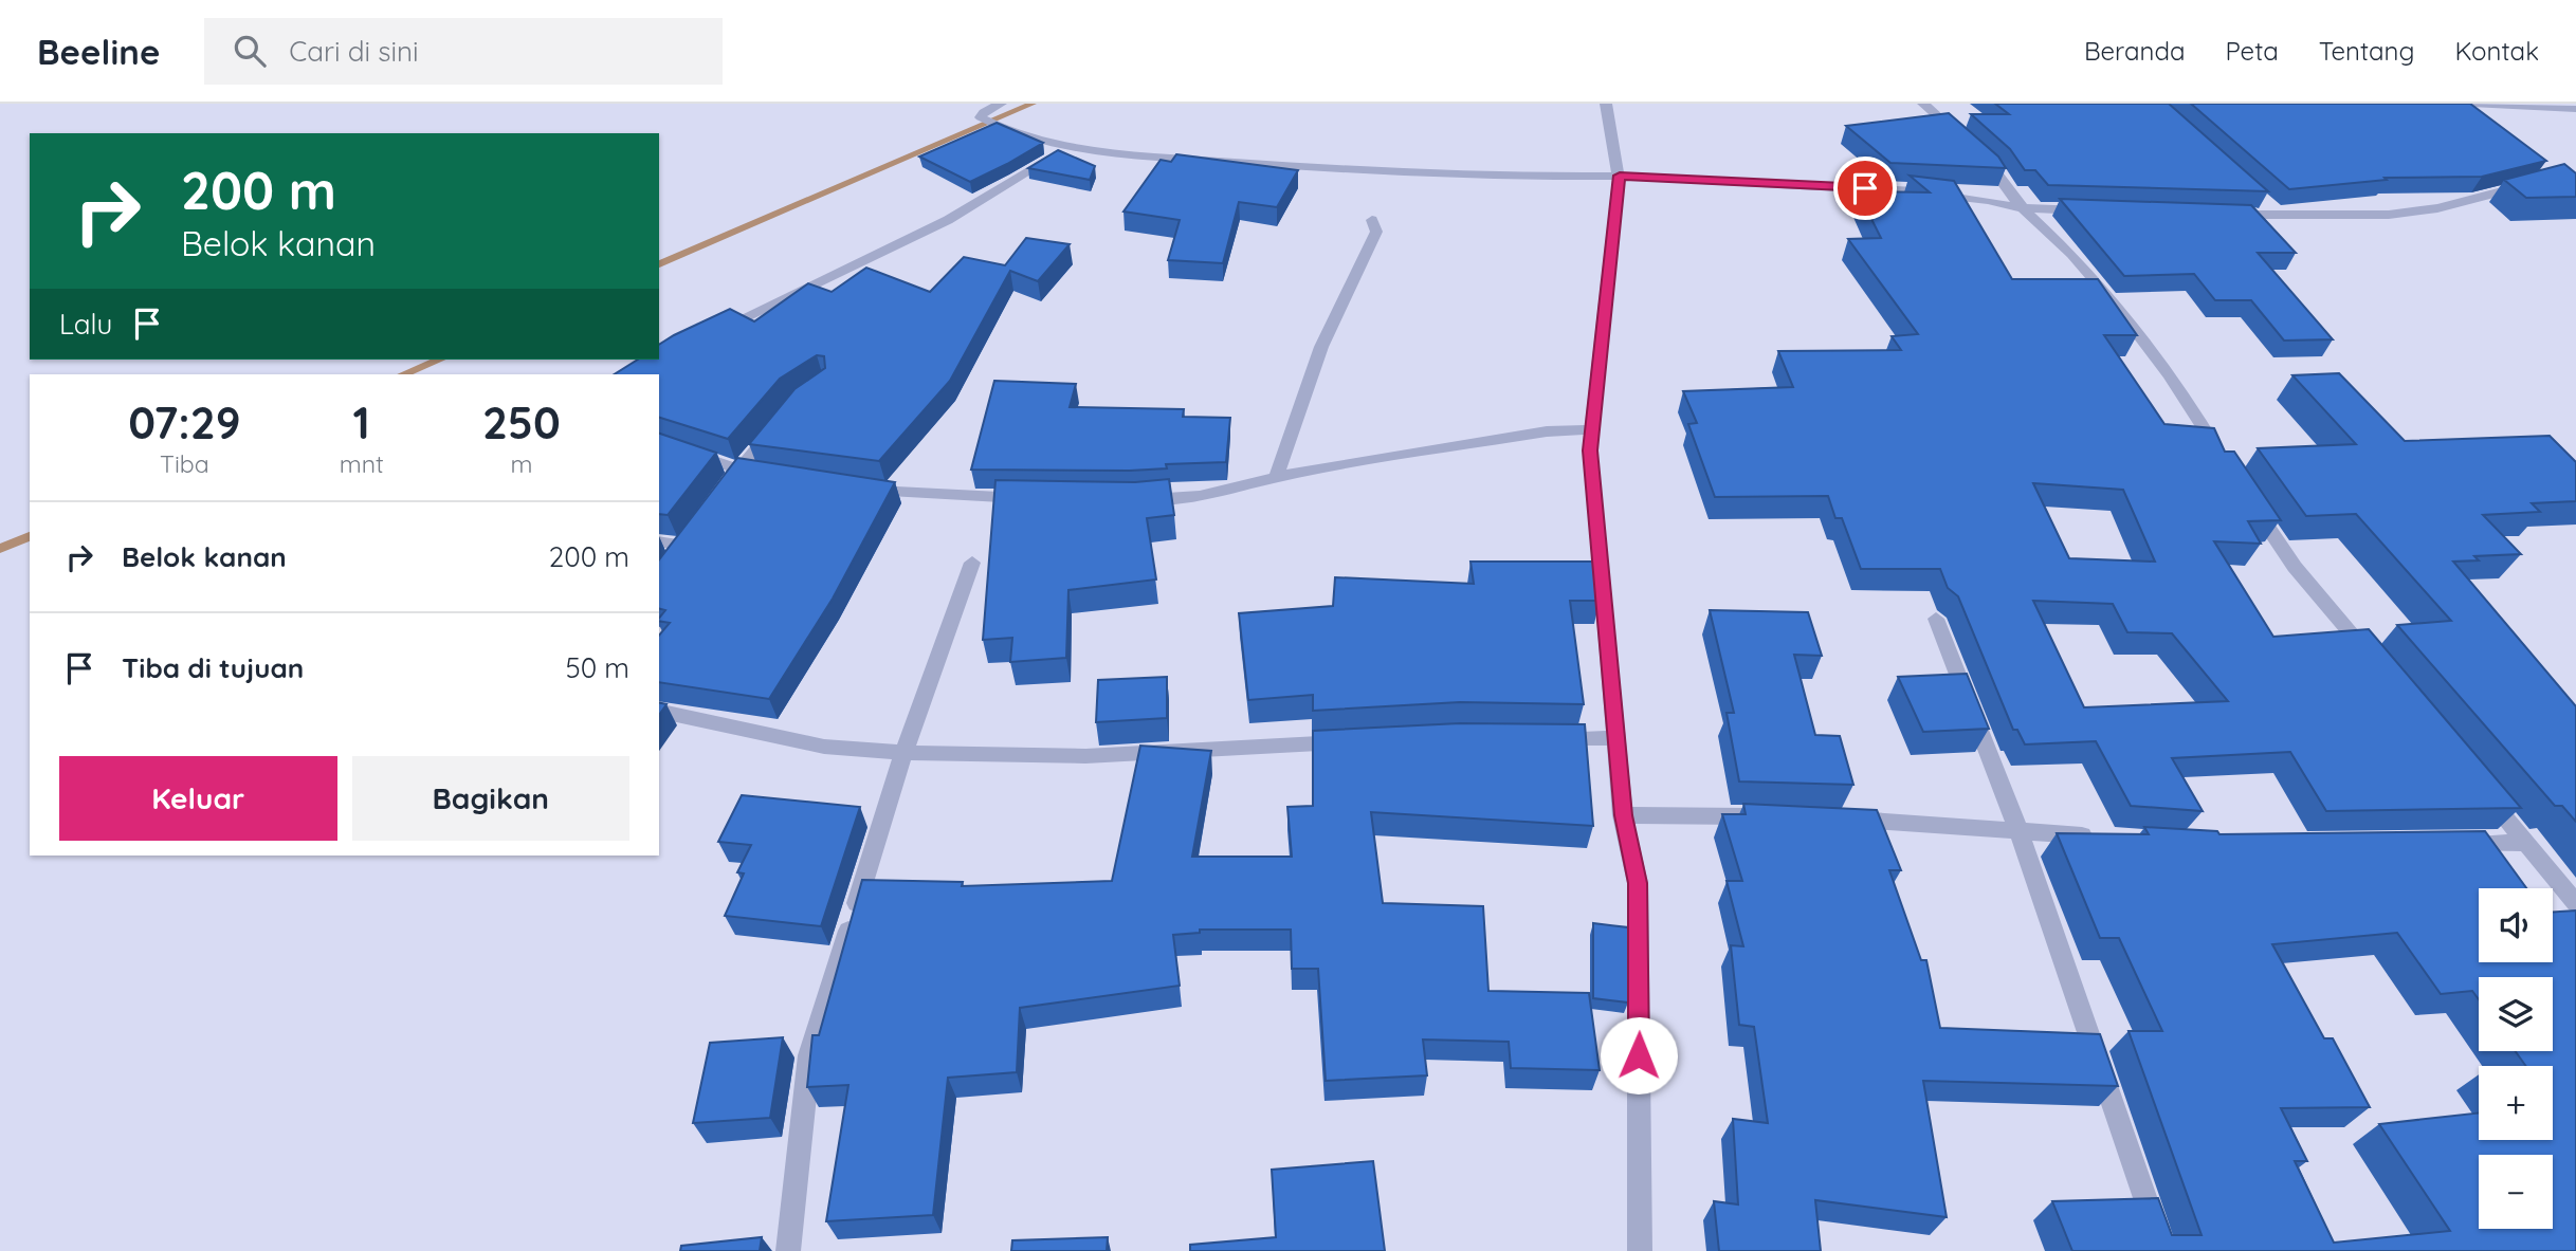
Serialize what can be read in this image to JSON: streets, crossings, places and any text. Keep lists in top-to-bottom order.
{
  "page": {
    "header": "Beeline",
    "search": "Cari di sini",
    "nav": [
      "Beranda",
      "Peta",
      "Tentang",
      "Kontak"
    ],
    "turn": ["200 m", "Belok kanan"],
    "then": "Lalu",
    "eta": [
      "07:29",
      "Tiba",
      "1",
      "mnt",
      "250",
      "m"
    ],
    "list": [
      {
        "name": "Belok kanan",
        "value": "200 m"
      },
      {
        "name": "Tiba di tujuan",
        "value": "50 m"
      }
    ],
    "buttons": ["Keluar", "Bagikan"],
    "map_buttons": ["+", "−"]
  }
}
